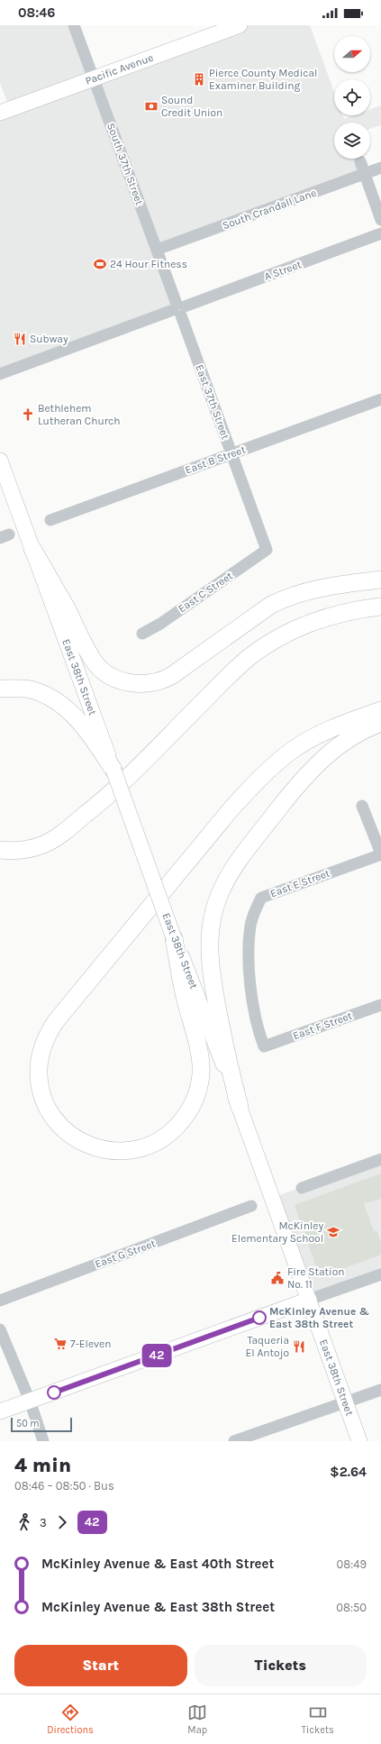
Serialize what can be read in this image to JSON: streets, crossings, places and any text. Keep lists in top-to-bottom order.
{
  "streets": {
    "main road": ["Pacific Avenue", "East 38th Street"],
    "street": [
      "South 37th Street",
      "South Crandall Lane",
      "A Street",
      "East 37th Street",
      "East B Street",
      "East C Street",
      "East E Street",
      "East F Street",
      "East G Street"
    ]
  },
  "crossings": [
    ["Pacific Avenue", "South 37th Street"],
    ["South 37th Street", "South Crandall Lane"],
    ["South 37th Street", "A Street"],
    ["South 37th Street", "East 37th Street"],
    ["A Street", "East 37th Street"],
    ["East 37th Street", "East B Street"],
    ["East 37th Street", "East C Street"],
    ["East E Street", "East F Street"]
  ],
  "places": {
    "building": ["Pierce County Medical Examiner Building"],
    "bank": ["Sound Credit Union"],
    "sports": ["24 Hour Fitness"],
    "restaurant": ["Subway", "Taqueria El Antojo"],
    "church": ["Bethlehem Lutheran Church"],
    "school or university": ["McKinley Elementary School"],
    "public building": ["Fire Station No. 11"],
    "other": ["McKinley Avenue & East 38th Street"],
    "supermarket": ["7-Eleven"]
  },
  "lines": ["bus line 42"],
  "scale_bar": "50 m",
  "north": "right",
  "page": {
    "status": "08:46",
    "on_map": "42",
    "scale": "50 m",
    "heading": ["4 min", "08:46 – 08:50 · Bus", "$2.64"],
    "legs": ["3", "42"],
    "list": [
      {
        "name": "McKinley Avenue & East 40th Street",
        "value": "08:49"
      },
      {
        "name": "McKinley Avenue & East 38th Street",
        "value": "08:50"
      }
    ],
    "buttons": ["Start", "Tickets"],
    "tabs": ["Directions", "Map", "Tickets"]
  }
}
